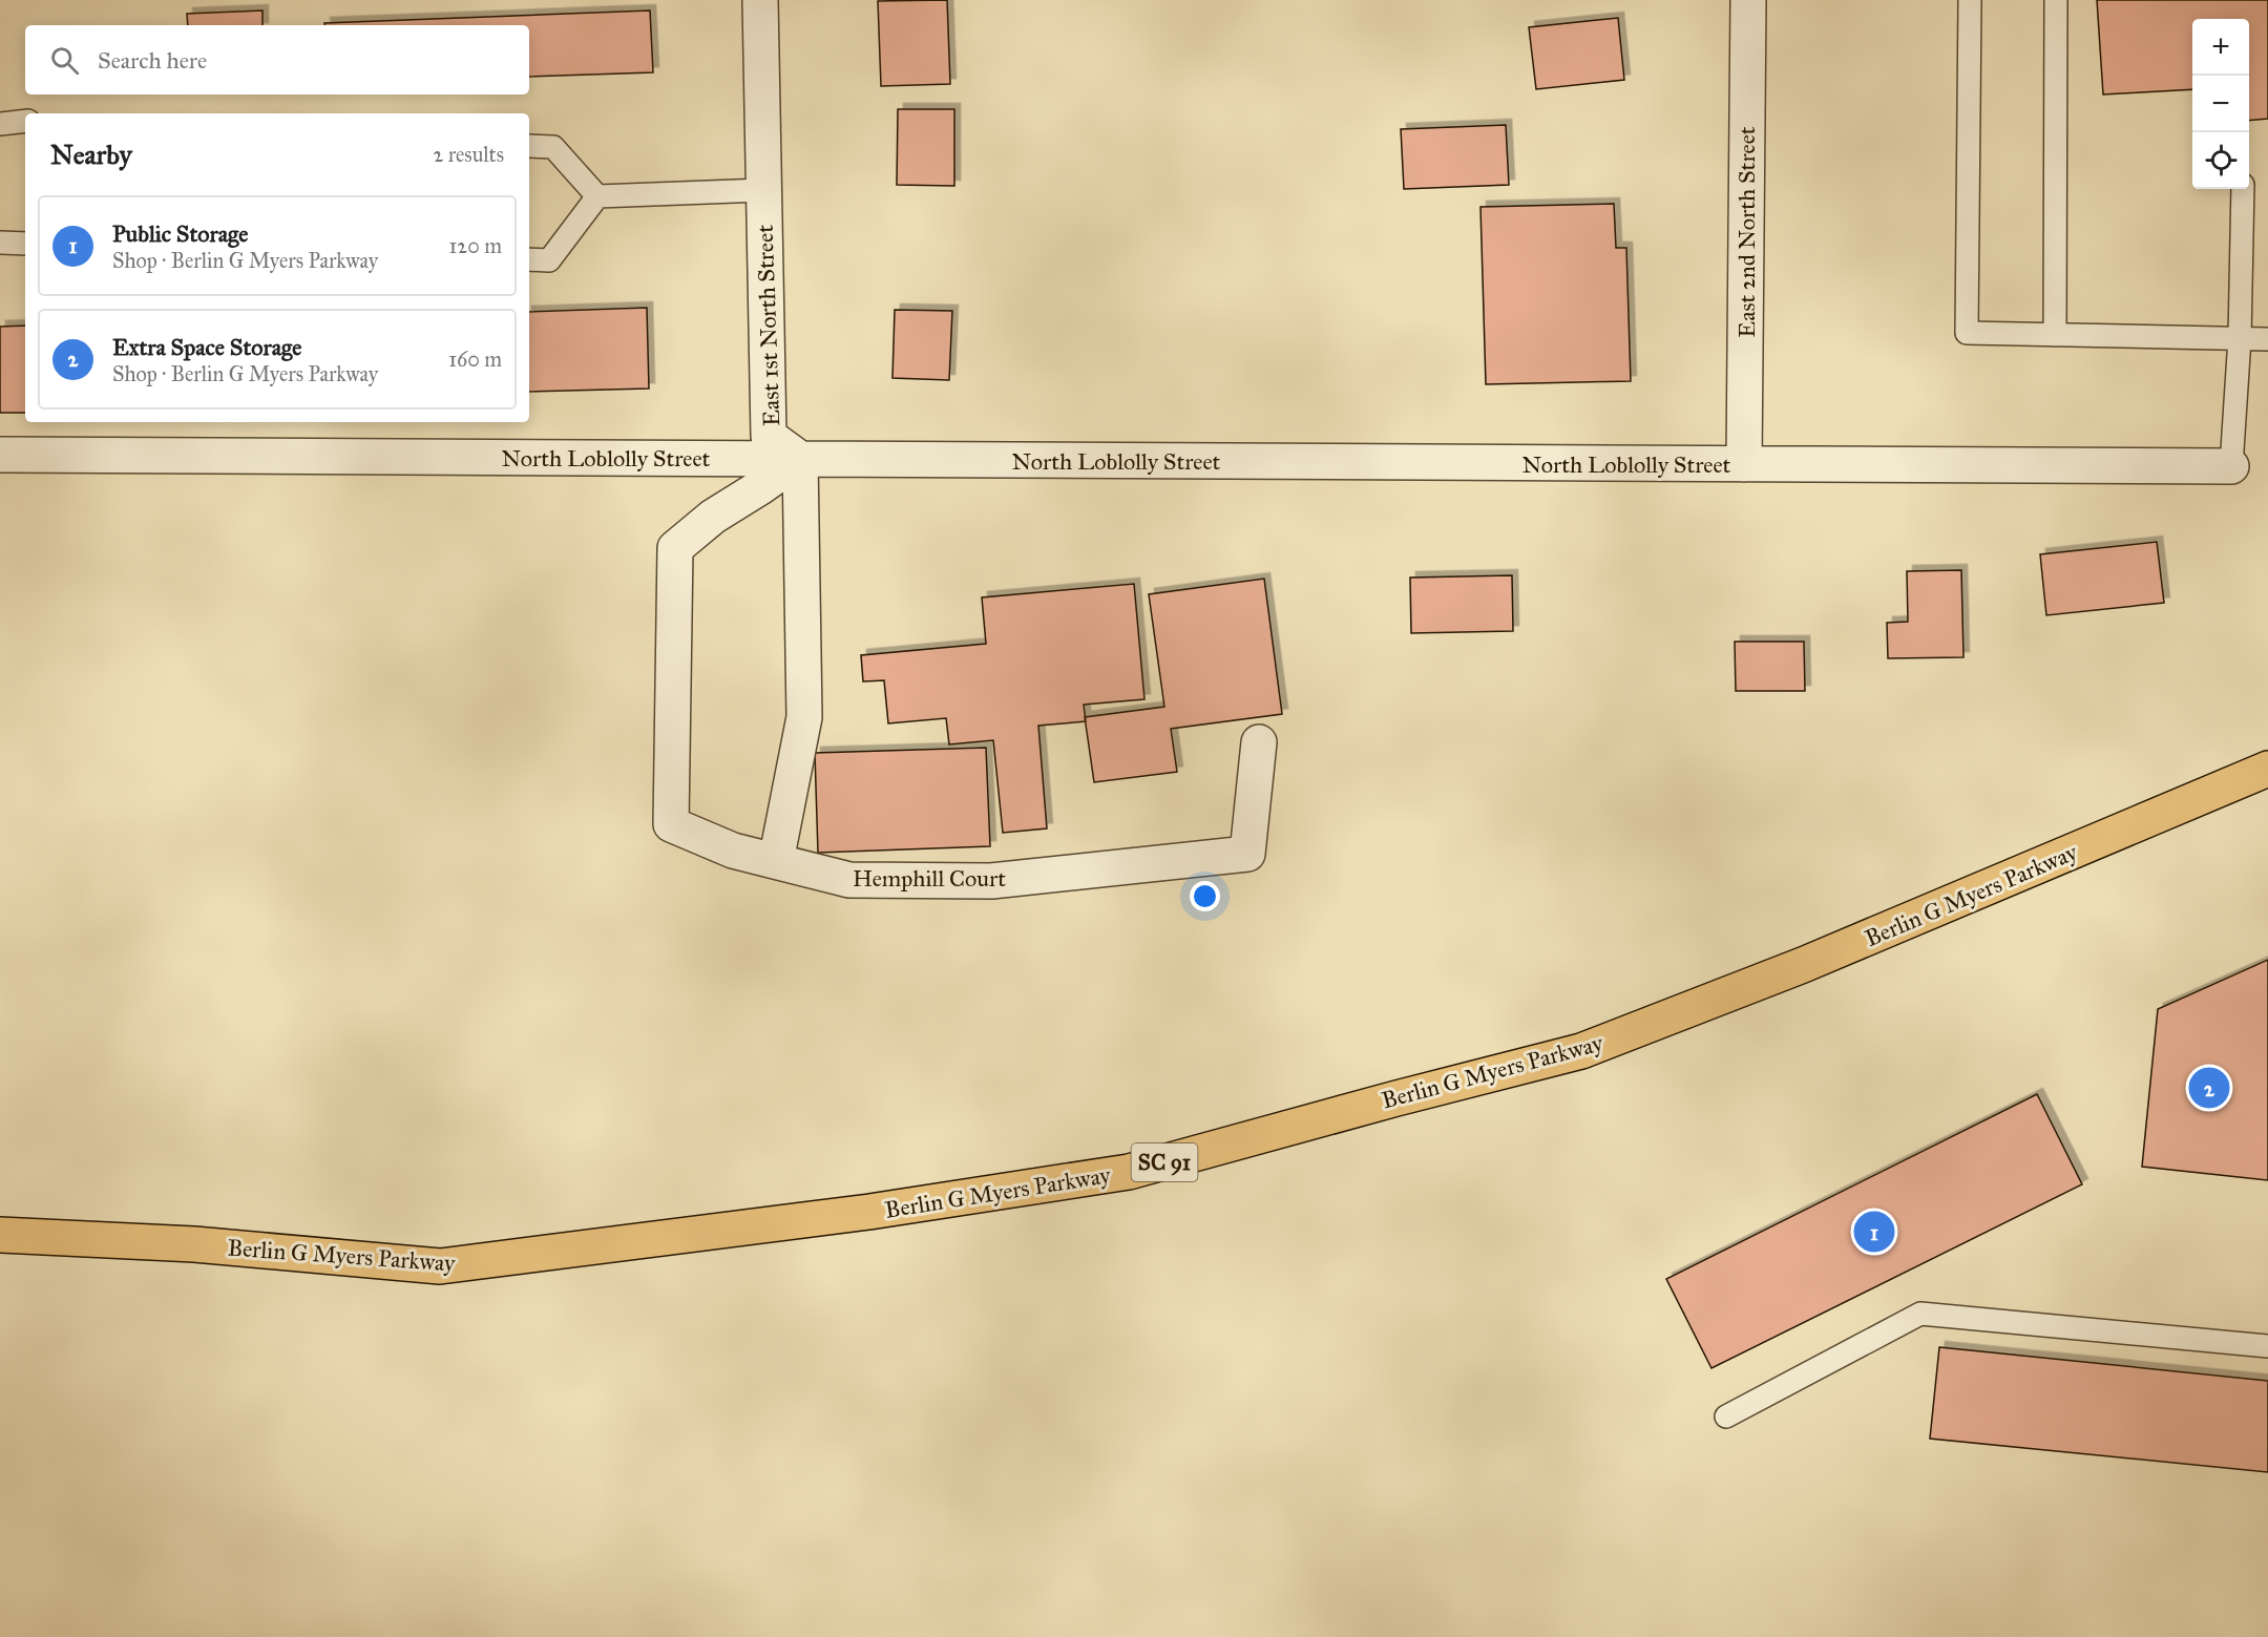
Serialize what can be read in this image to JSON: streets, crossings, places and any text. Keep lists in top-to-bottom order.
{
  "streets": {
    "main road": ["Berlin G Myers Parkway", "SC 91"],
    "street": [
      "East 2nd North Street",
      "East 1st North Street",
      "North Loblolly Street",
      "Hemphill Court"
    ]
  },
  "crossings": [
    ["East 2nd North Street", "North Loblolly Street"],
    ["East 1st North Street", "North Loblolly Street"],
    ["East 1st North Street", "Hemphill Court"],
    ["North Loblolly Street", "Hemphill Court"]
  ],
  "page": {
    "map_buttons": ["+", "−"],
    "search": "Search here",
    "heading": ["Nearby", "2 results"],
    "list": [
      {
        "mark": "1",
        "name": "Public Storage",
        "note": "Shop · Berlin G Myers Parkway",
        "value": "120 m"
      },
      {
        "mark": "2",
        "name": "Extra Space Storage",
        "note": "Shop · Berlin G Myers Parkway",
        "value": "160 m"
      }
    ],
    "pins": ["2", "1"]
  }
}
